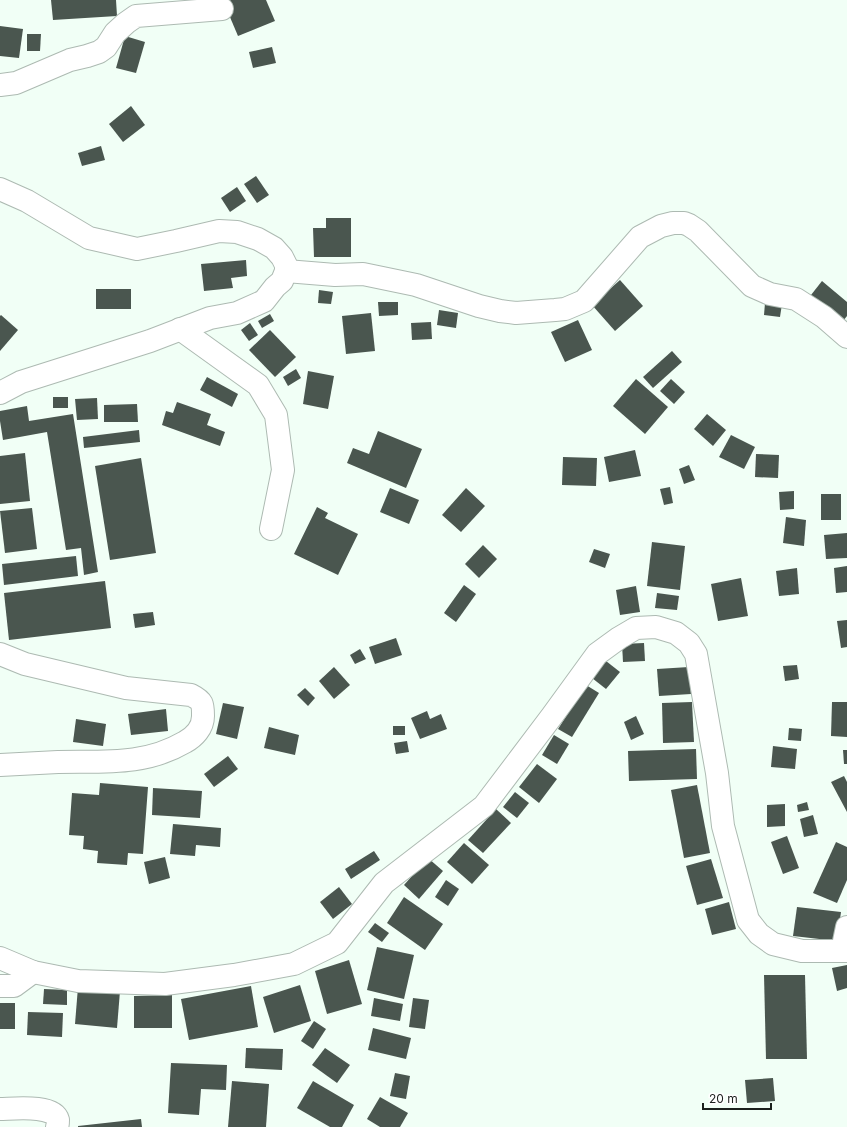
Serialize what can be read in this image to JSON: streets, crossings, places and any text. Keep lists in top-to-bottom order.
{
  "scale_bar": "20 m"
}
